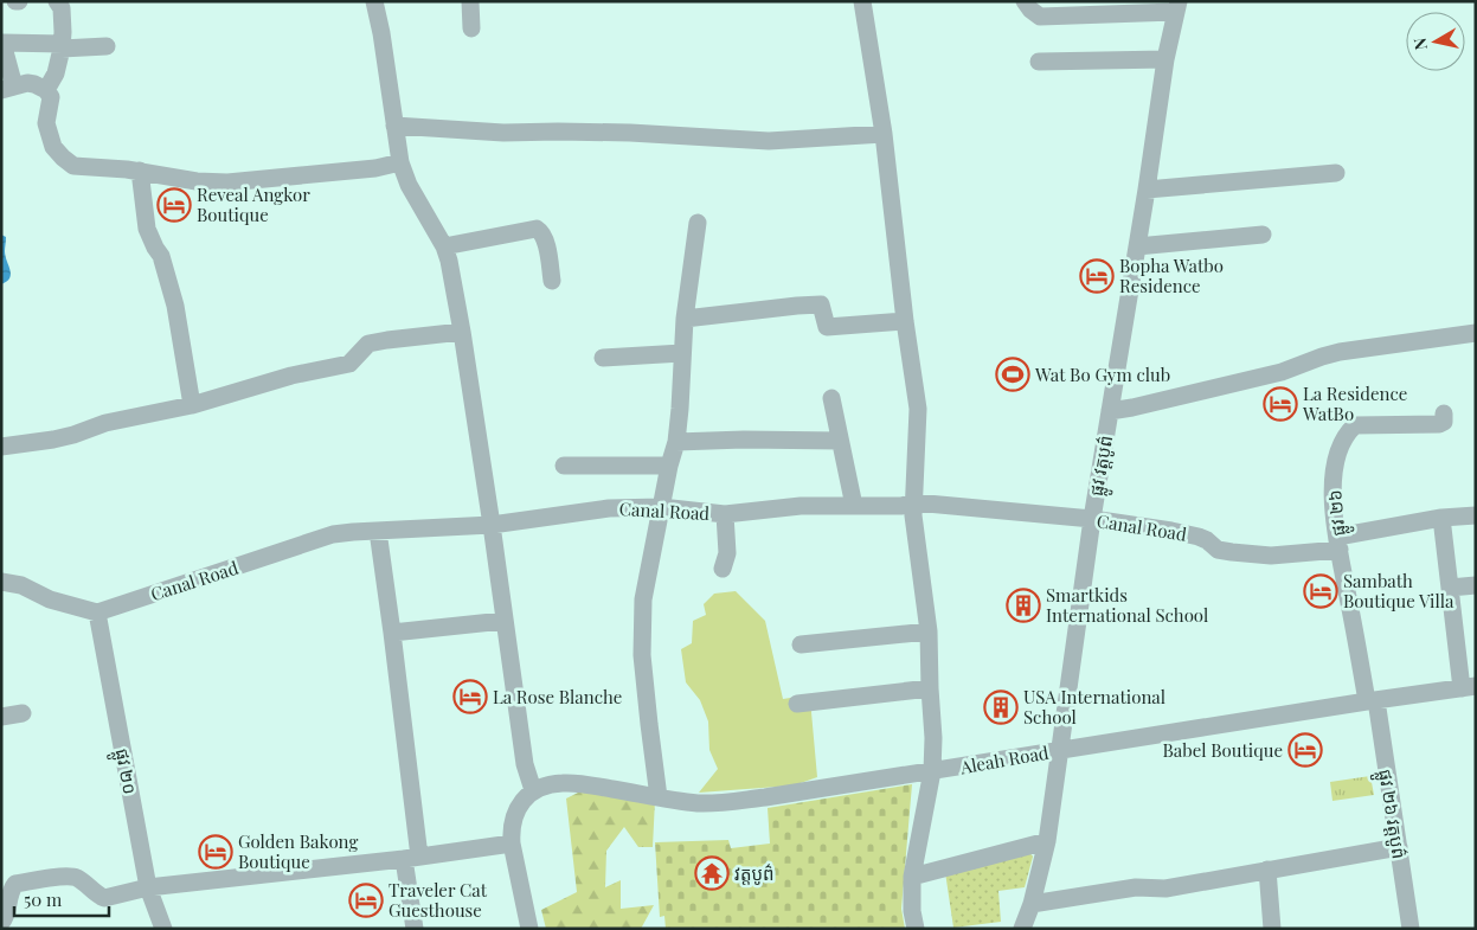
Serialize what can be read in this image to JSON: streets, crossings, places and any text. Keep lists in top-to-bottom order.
{
  "streets": {
    "street": [
      "ផ្លូវ វត្តបូព៌",
      "Canal Road",
      "ផ្លូវ ២៦",
      "Aleah Road",
      "ផ្លូវ ២០",
      "ផ្លូវ ២៦ វត្តបូព៌"
    ]
  },
  "crossings": [
    ["ផ្លូវ វត្តបូព៌", "Canal Road"],
    ["ផ្លូវ វត្តបូព៌", "Aleah Road"],
    ["Canal Road", "ផ្លូវ ២៦"],
    ["Canal Road", "ផ្លូវ ២០"],
    ["ផ្លូវ ២៦", "Aleah Road"],
    ["ផ្លូវ ២៦", "ផ្លូវ ២៦ វត្តបូព៌"],
    ["Aleah Road", "ផ្លូវ ២៦ វត្តបូព៌"]
  ],
  "places": {
    "hotel": [
      "Reveal Angkor Boutique",
      "Bopha Watbo Residence",
      "La Residence WatBo",
      "Sambath Boutique Villa",
      "La Rose Blanche",
      "Babel Boutique",
      "Golden Bakong Boutique",
      "Traveler Cat Guesthouse"
    ],
    "sports": ["Wat Bo Gym club"],
    "building": ["Smartkids International School", "USA International School"],
    "temple": ["វត្តបូព៌"]
  },
  "scale_bar": "50 m",
  "north": "left"
}
